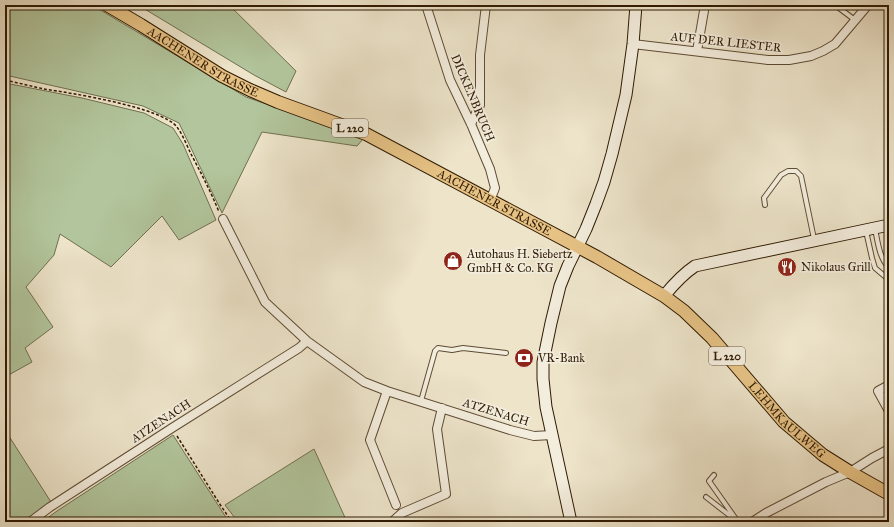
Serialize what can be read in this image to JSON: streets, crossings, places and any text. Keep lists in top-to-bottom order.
{
  "streets": {
    "main road": ["AACHENER STRASSE", "L 220", "LEHMKAULWEG"],
    "street": ["AUF DER LIESTER", "DICKENBRUCH", "ATZENACH"]
  },
  "crossings": [
    ["AACHENER STRASSE", "DICKENBRUCH"],
    ["AACHENER STRASSE", "LEHMKAULWEG"]
  ],
  "places": {
    "shop": ["Autohaus H. Siebertz GmbH & Co. KG"],
    "restaurant": ["Nikolaus Grill"],
    "bank": ["VR-Bank"]
  }
}
